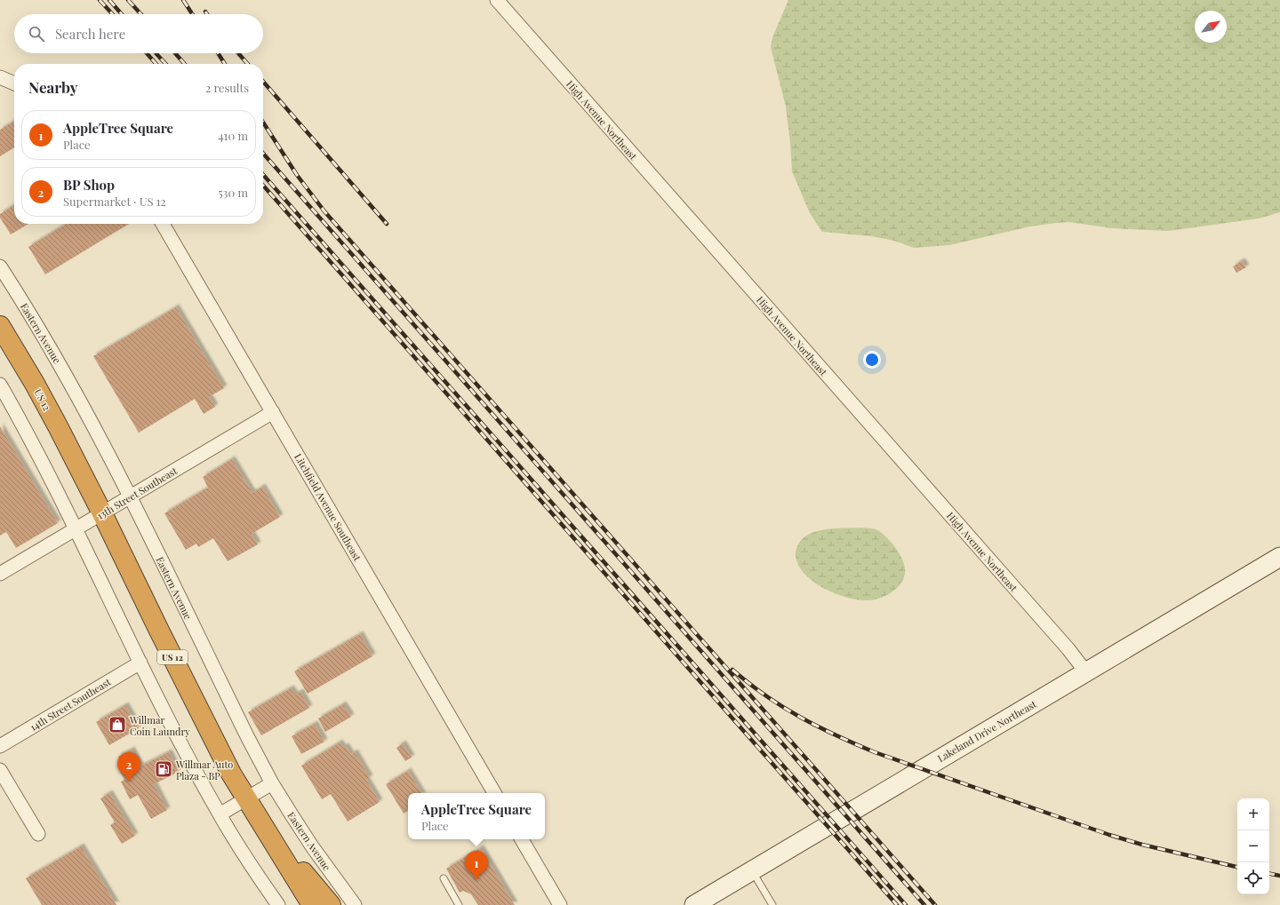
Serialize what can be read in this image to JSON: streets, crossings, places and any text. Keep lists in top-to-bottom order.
{
  "streets": {
    "highway": ["US 12"],
    "main road": ["Lakeland Drive Northeast"],
    "street": [
      "High Avenue Northeast",
      "Eastern Avenue",
      "13th Street Southeast",
      "Litchfield Avenue Southeast",
      "14th Street Southeast"
    ]
  },
  "crossings": [
    ["High Avenue Northeast", "Lakeland Drive Northeast"],
    ["Eastern Avenue", "13th Street Southeast"],
    ["US 12", "13th Street Southeast"],
    ["13th Street Southeast", "Litchfield Avenue Southeast"]
  ],
  "places": {
    "shop": ["Willmar Coin Laundry"],
    "fuel station": ["Willmar Auto Plaza - BP"]
  },
  "north": "top right",
  "page": {
    "search": "Search here",
    "heading": ["Nearby", "2 results"],
    "list": [
      {
        "mark": "1",
        "name": "AppleTree Square",
        "note": "Place",
        "value": "410 m"
      },
      {
        "mark": "2",
        "name": "BP Shop",
        "note": "Supermarket · US 12",
        "value": "530 m"
      }
    ],
    "pins": ["2", "1"],
    "popup": ["AppleTree Square", "Place"],
    "map_buttons": ["+", "−"]
  }
}
